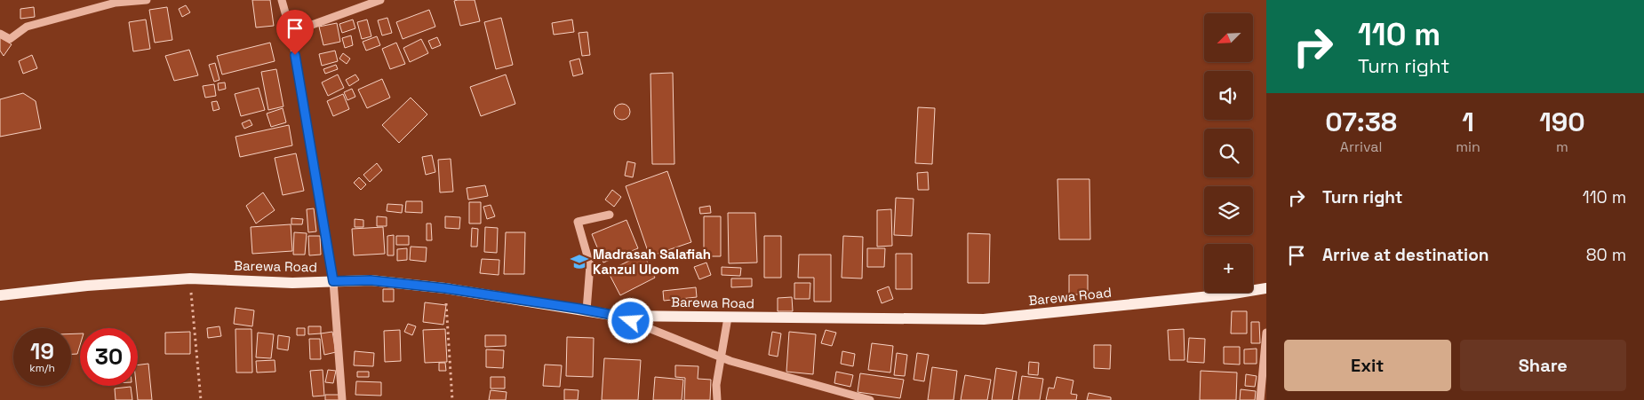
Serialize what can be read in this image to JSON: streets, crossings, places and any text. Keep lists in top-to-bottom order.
{
  "streets": {
    "main road": ["Barewa Road"]
  },
  "places": {
    "school or university": ["Madrasah Salafiah Kanzul Uloom"]
  },
  "north": "bottom left",
  "page": {
    "turn": ["110 m", "Turn right"],
    "map_buttons": "+",
    "eta": [
      "07:38",
      "Arrival",
      "1",
      "min",
      "190",
      "m"
    ],
    "list": [
      {
        "name": "Turn right",
        "value": "110 m"
      },
      {
        "name": "Arrive at destination",
        "value": "80 m"
      }
    ],
    "speed": "19 km/h",
    "limit": "30",
    "buttons": ["Exit", "Share"]
  }
}
